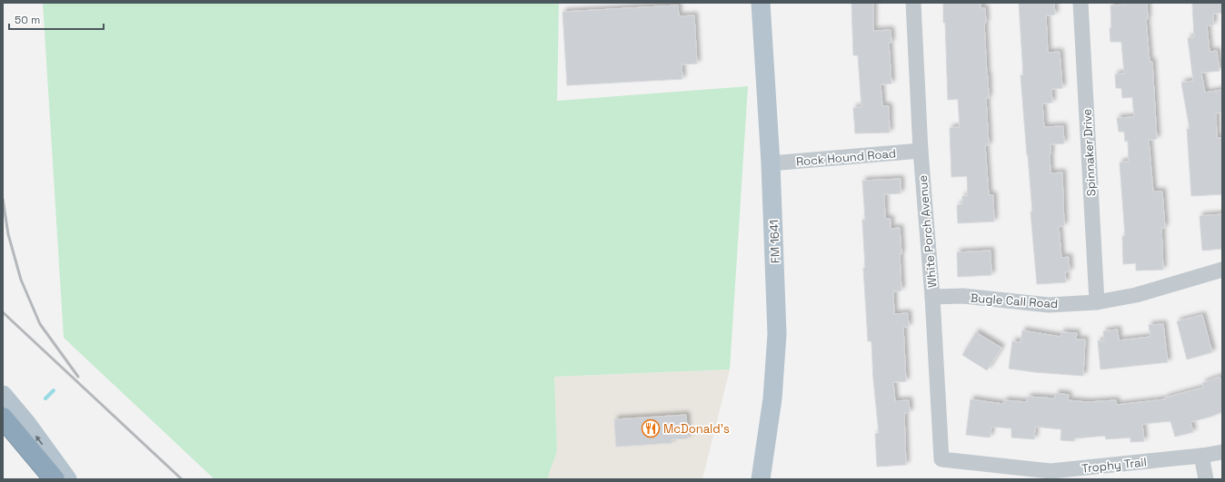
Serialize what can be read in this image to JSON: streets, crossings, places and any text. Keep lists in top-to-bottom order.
{
  "streets": {
    "main road": ["FM 1641"],
    "street": [
      "Spinnaker Drive",
      "Rock Hound Road",
      "White Porch Avenue",
      "Bugle Call Road",
      "Trophy Trail"
    ]
  },
  "crossings": [
    ["Spinnaker Drive", "Bugle Call Road"],
    ["Rock Hound Road", "White Porch Avenue"],
    ["Rock Hound Road", "FM 1641"],
    ["White Porch Avenue", "Bugle Call Road"],
    ["White Porch Avenue", "Trophy Trail"]
  ],
  "places": {
    "restaurant": ["McDonald's"]
  },
  "scale_bar": "50 m"
}
